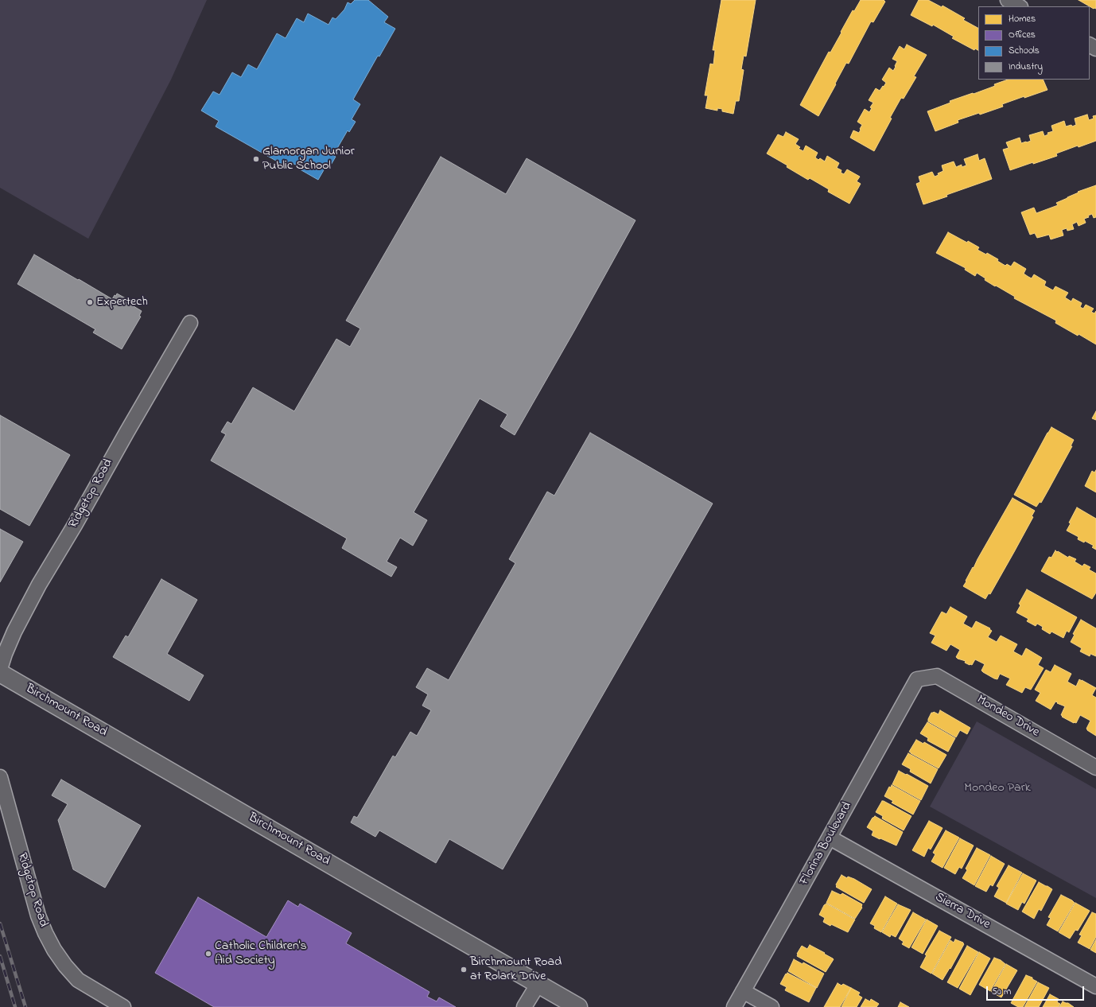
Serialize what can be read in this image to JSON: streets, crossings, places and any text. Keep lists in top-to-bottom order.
{
  "streets": {
    "main road": ["Birchmount Road"],
    "street": [
      "Ridgetop Road",
      "Mondeo Drive",
      "Florina Boulevard",
      "Sierra Drive"
    ]
  },
  "crossings": [
    ["Mondeo Drive", "Florina Boulevard"],
    ["Florina Boulevard", "Sierra Drive"]
  ],
  "parks": ["Mondeo Park"],
  "places": [
    "Glamorgan Junior Public School",
    "Expertech",
    "Catholic Children's Aid Society",
    "Birchmount Road at Rolark Drive"
  ],
  "legend": [
    "Homes",
    "Offices",
    "Schools",
    "Industry"
  ],
  "scale_bar": "50 m"
}
